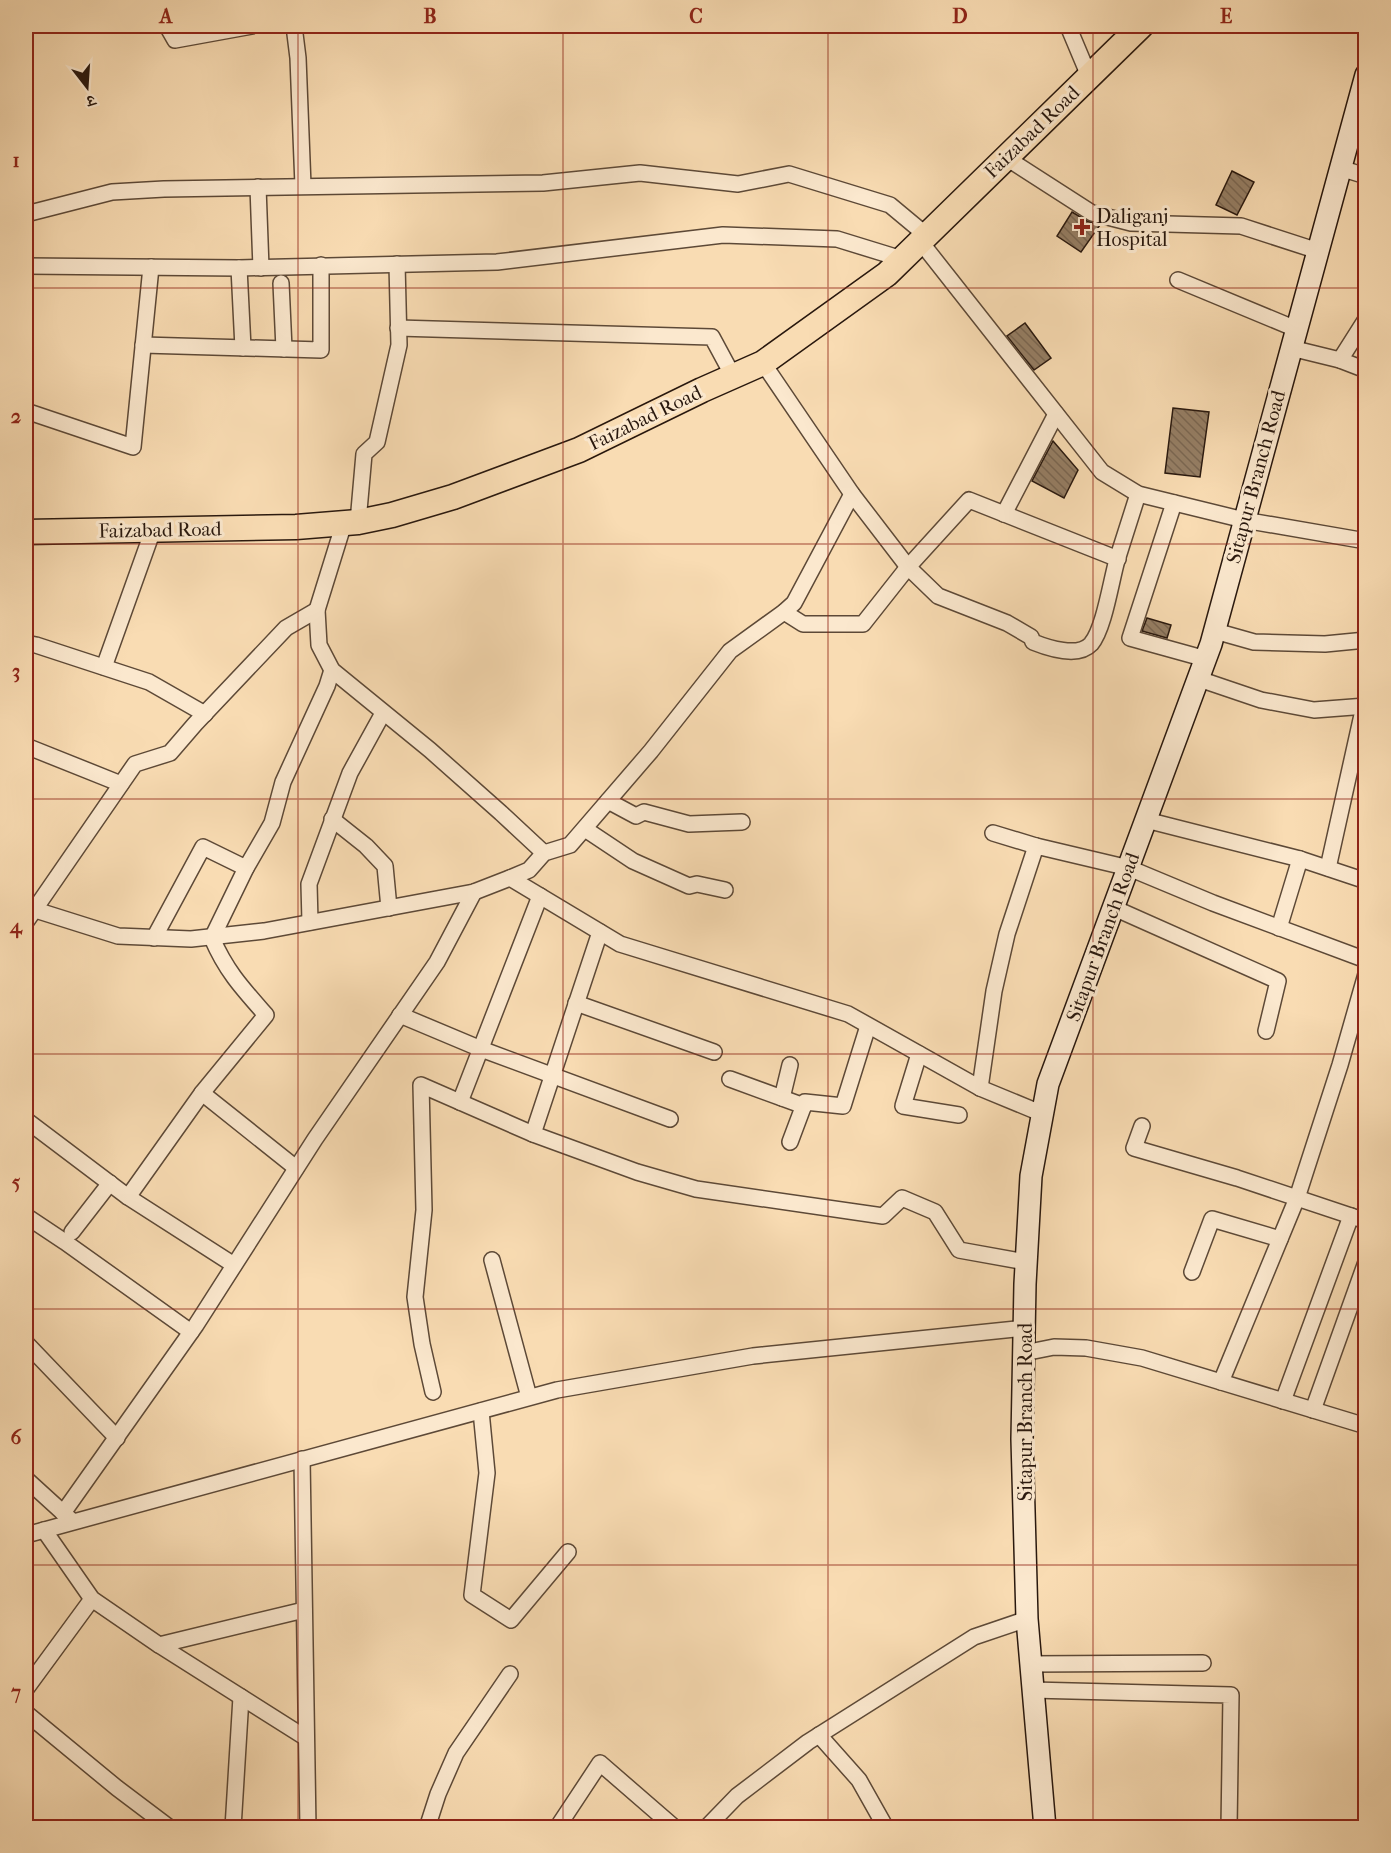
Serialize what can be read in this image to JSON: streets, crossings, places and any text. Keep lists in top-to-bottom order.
{
  "streets": {
    "main road": ["Faizabad Road"],
    "street": ["Sitapur Branch Road"]
  },
  "places": {
    "health": ["Daliganj Hospital"]
  },
  "north": "bottom",
  "grid": {
    "columns": [
      "A",
      "B",
      "C",
      "D",
      "E"
    ],
    "rows": [
      "1",
      "2",
      "3",
      "4",
      "5",
      "6",
      "7"
    ]
  }
}
